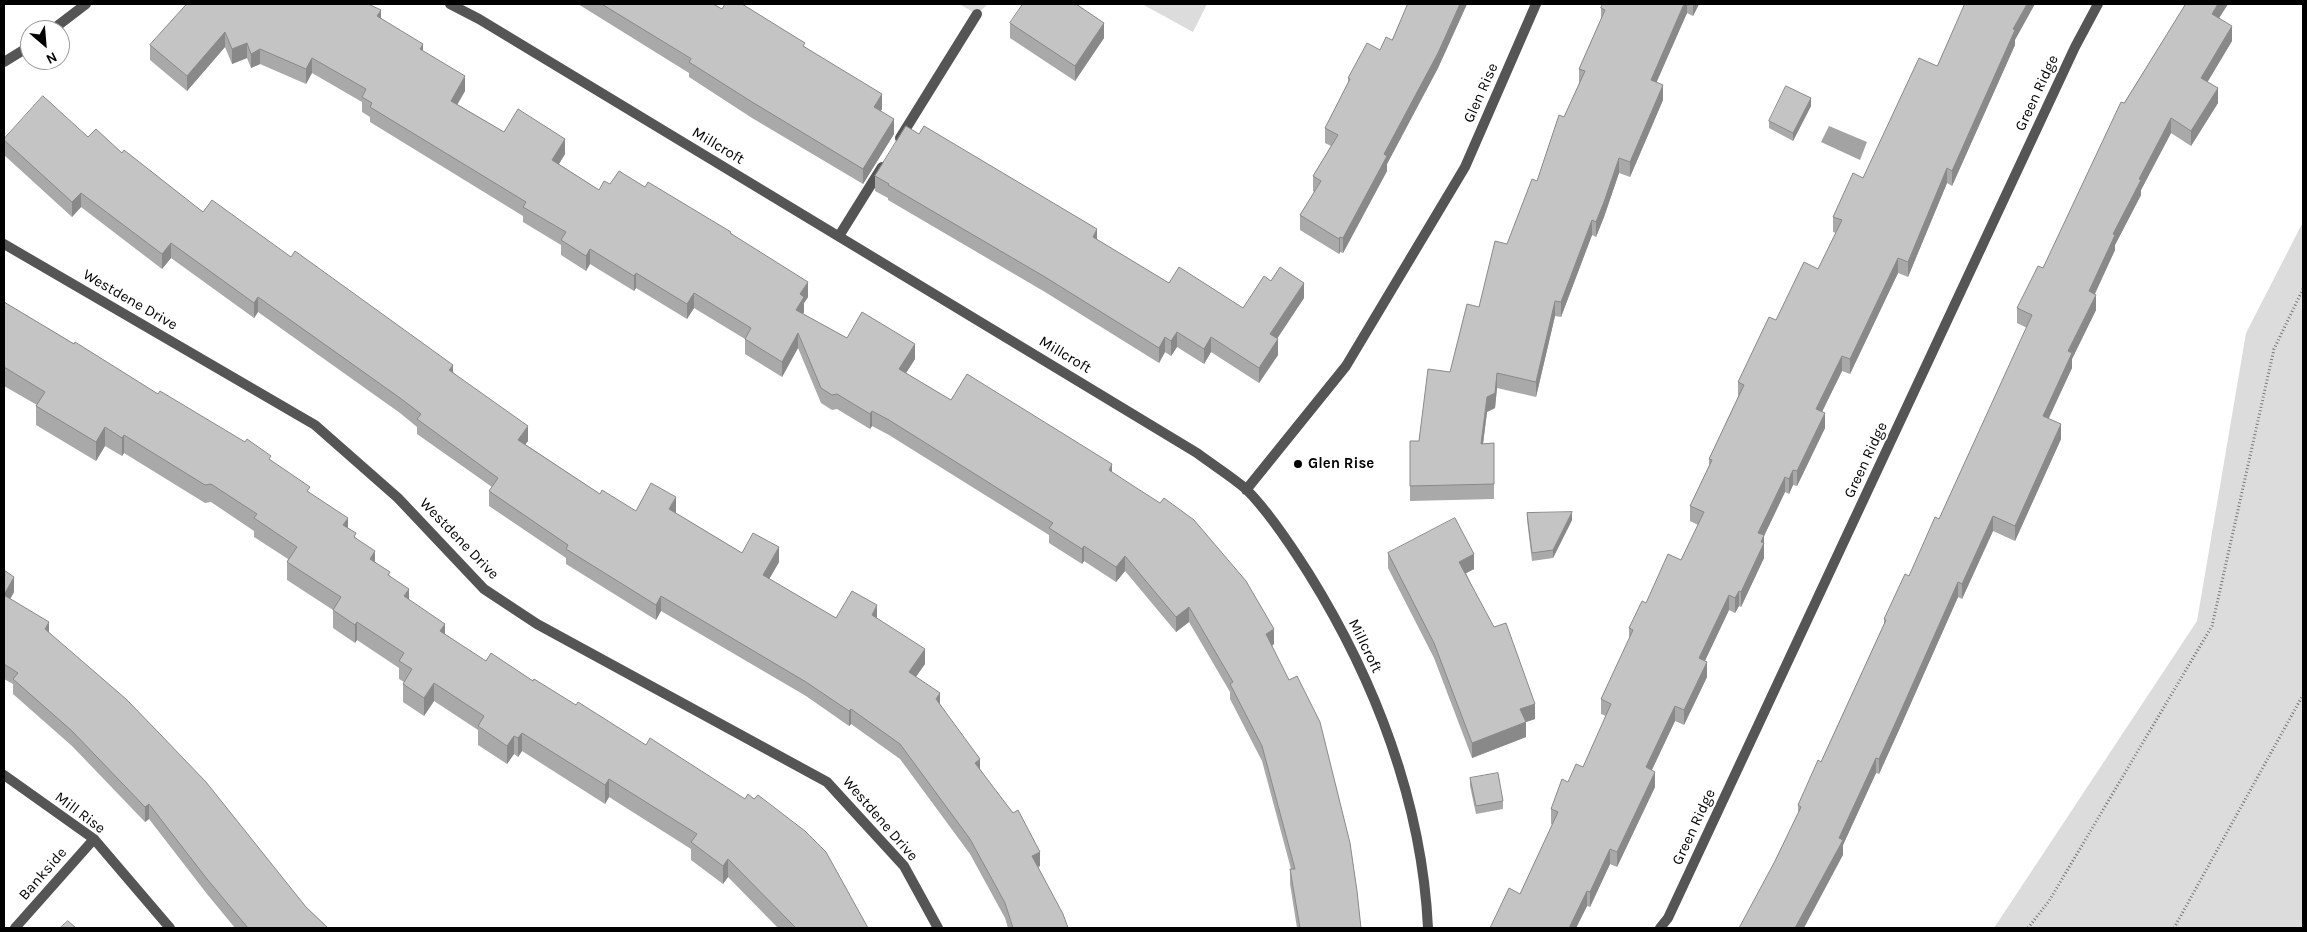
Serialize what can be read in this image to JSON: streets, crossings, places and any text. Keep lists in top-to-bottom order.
{
  "streets": {
    "street": [
      "Glen Rise",
      "Green Ridge",
      "Millcroft",
      "Westdene Drive",
      "Mill Rise",
      "Bankside"
    ]
  },
  "crossings": [
    ["Glen Rise", "Millcroft"],
    ["Mill Rise", "Bankside"]
  ],
  "places": ["Glen Rise"],
  "north": "bottom right"
}
